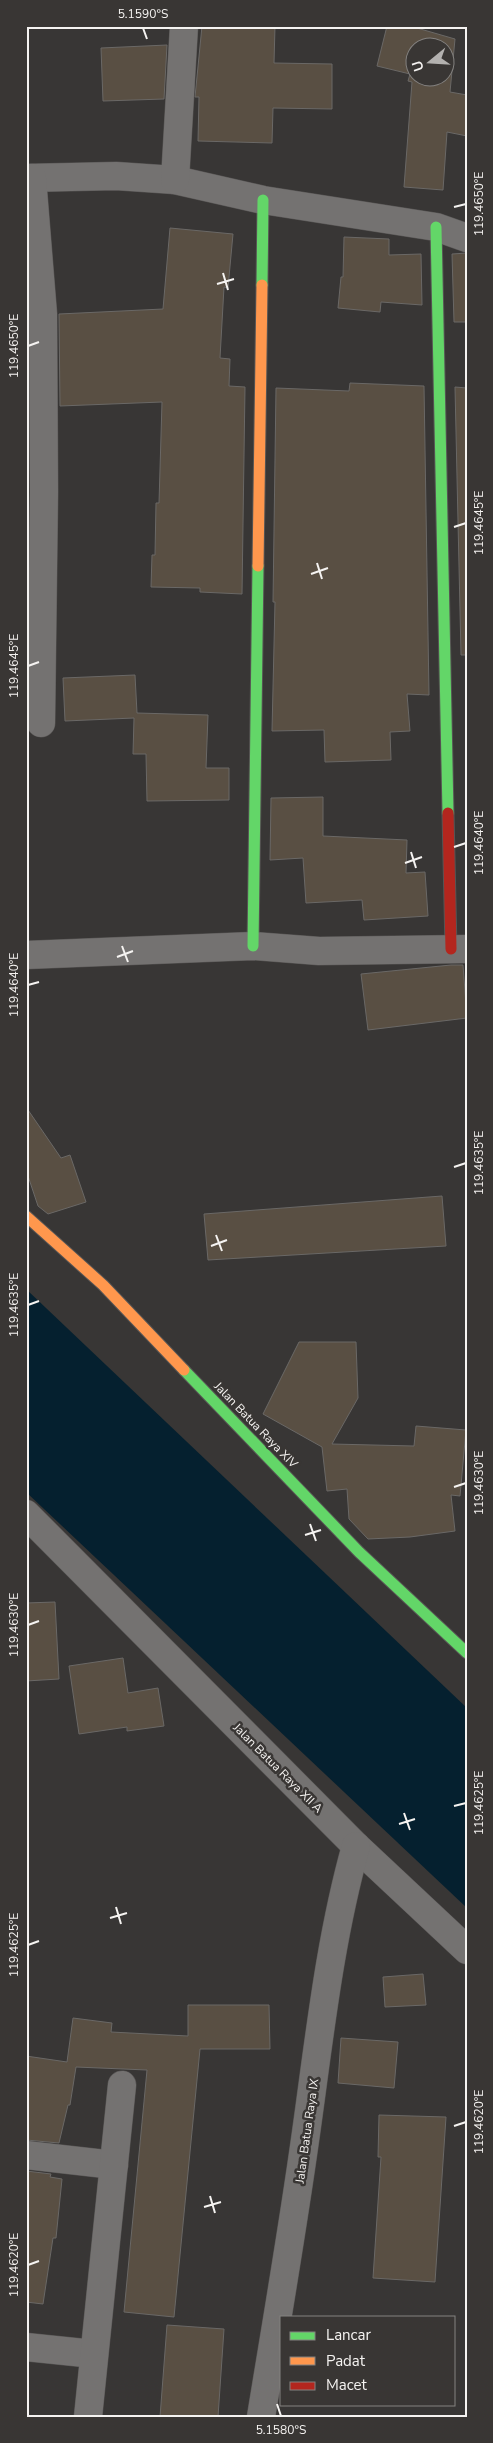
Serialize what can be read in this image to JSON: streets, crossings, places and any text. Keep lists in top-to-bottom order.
{
  "streets": {
    "street": ["Jalan Batua Raya XIV", "Jalan Batua Raya XII A", "Jalan Batua Raya IX"]
  },
  "crossings": [
    ["Jalan Batua Raya XII A", "Jalan Batua Raya IX"]
  ],
  "legend": ["Lancar", "Padat", "Macet"],
  "north": "left",
  "coordinates": [
    "5.1590°S",
    "119.4650°E",
    "119.4645°E",
    "119.4640°E",
    "119.4635°E",
    "119.4630°E",
    "119.4625°E",
    "119.4620°E",
    "5.1580°S"
  ]
}
